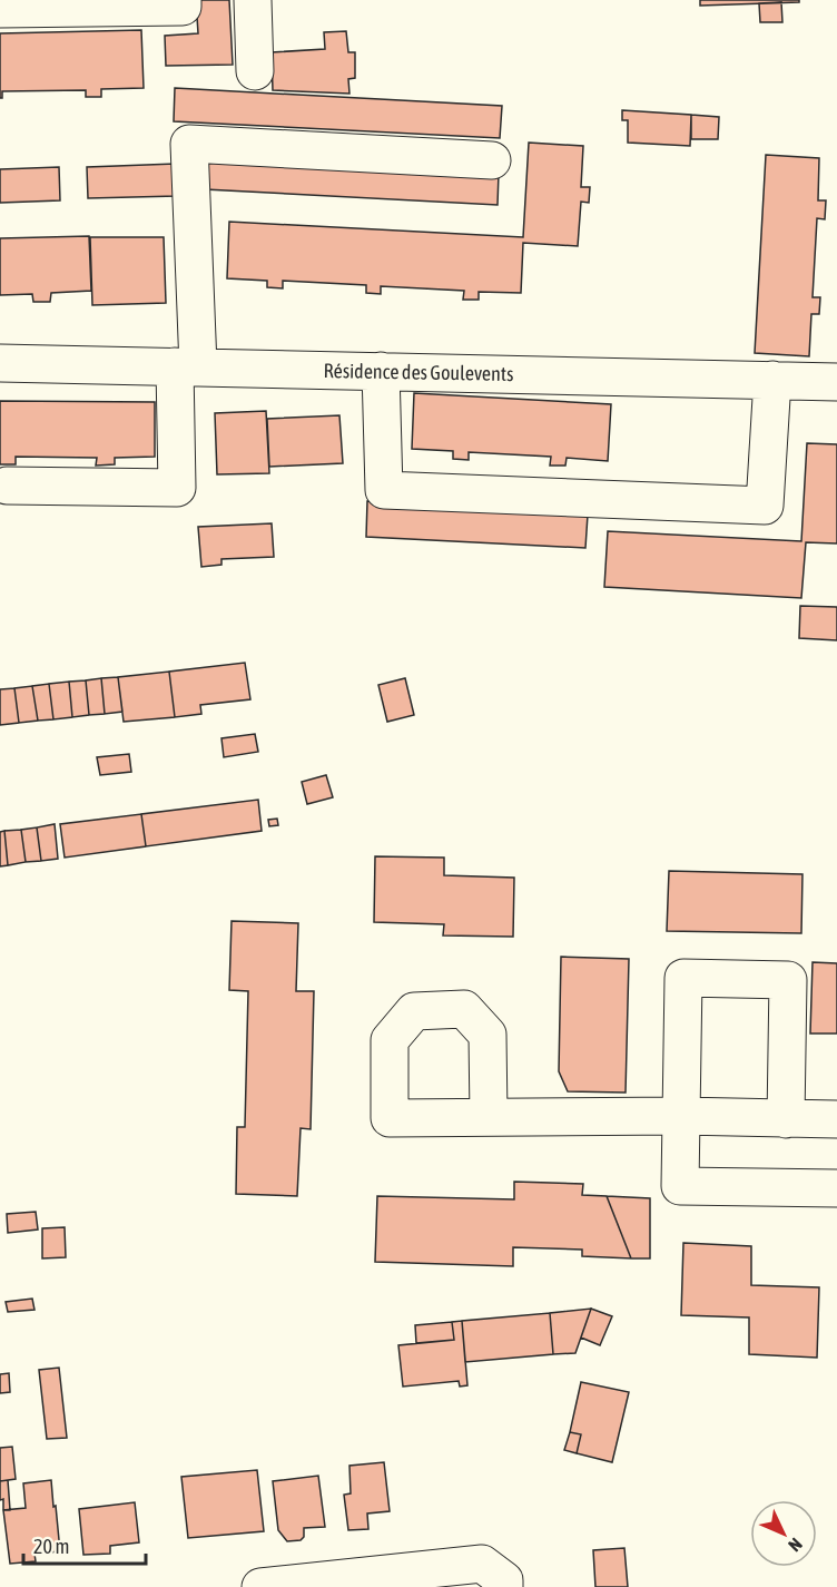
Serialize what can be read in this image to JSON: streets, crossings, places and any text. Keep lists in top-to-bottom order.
{
  "streets": {
    "street": ["Résidence des Goulevents"]
  },
  "scale_bar": "20 m",
  "north": "bottom right"
}
